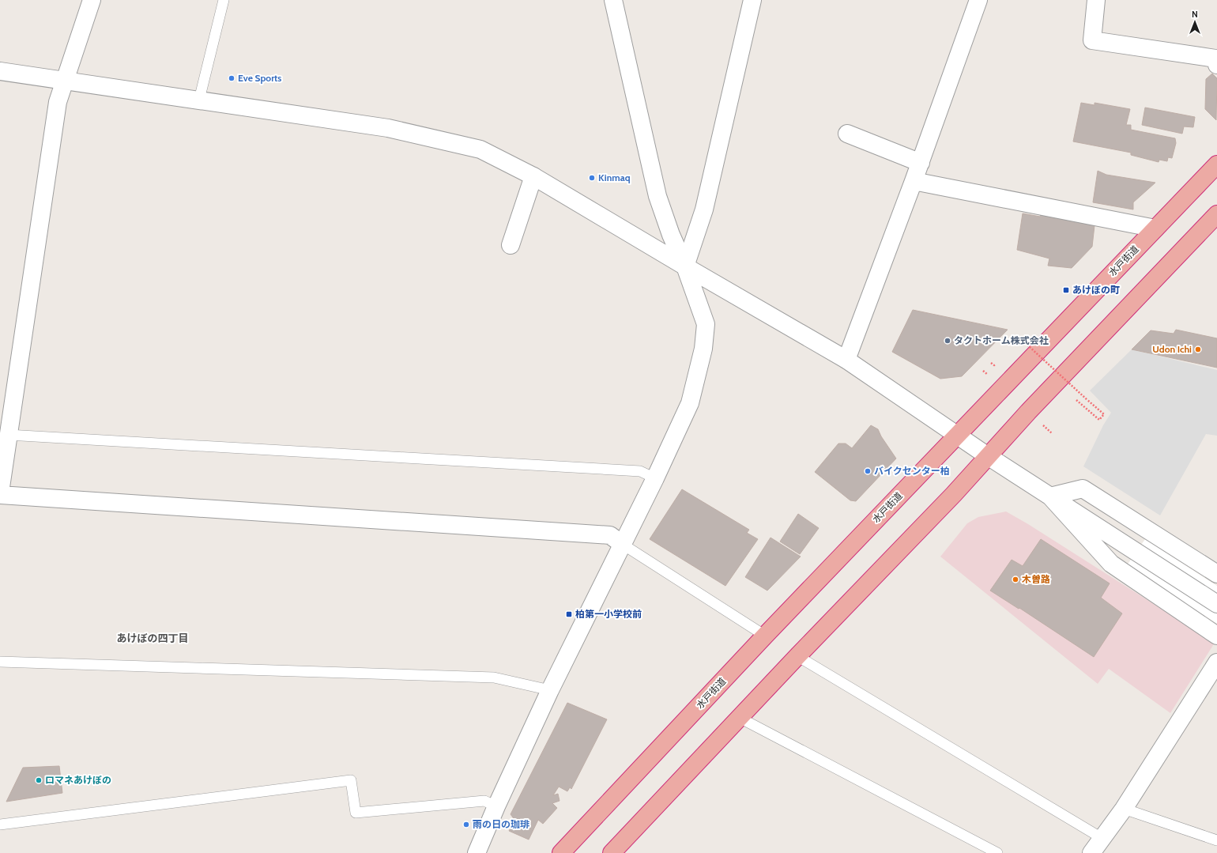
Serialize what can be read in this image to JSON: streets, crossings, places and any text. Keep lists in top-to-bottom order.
{
  "streets": {
    "highway": ["水戸街道"]
  },
  "districts": ["あけぼの四丁目"],
  "places": {
    "other": [
      "Eve Sports",
      "Kinmaq",
      "タクトホーム株式会社",
      "Udon Ichi",
      "バイクセンター柏",
      "木曽路",
      "ロマネあけぼの",
      "雨の日の珈琲"
    ],
    "transit": ["あけぼの町", "柏第一小学校前"]
  },
  "north": "top"
}
